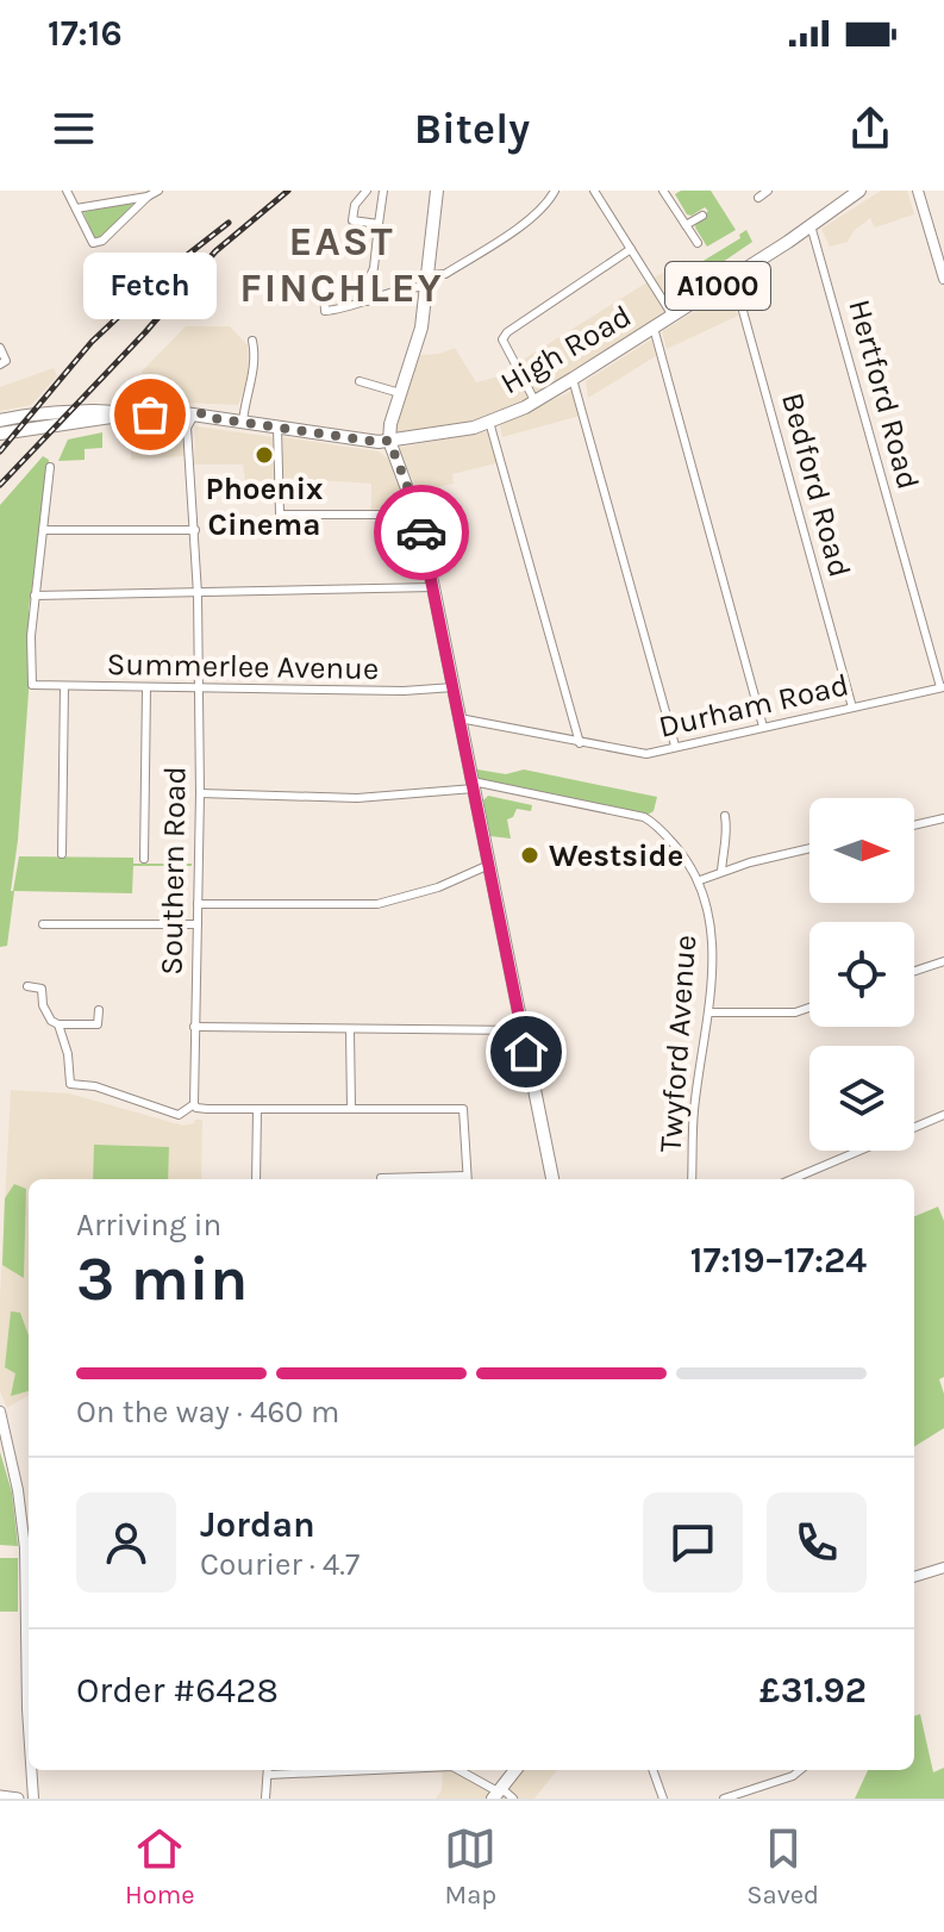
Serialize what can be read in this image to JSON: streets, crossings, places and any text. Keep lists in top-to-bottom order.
{
  "streets": {
    "main road": ["A1000", "High Road"],
    "street": [
      "Hertford Road",
      "Bedford Road",
      "Summerlee Avenue",
      "Durham Road",
      "Southern Road",
      "Twyford Avenue"
    ]
  },
  "crossings": [
    ["High Road", "Hertford Road"],
    ["High Road", "Bedford Road"],
    ["High Road", "Southern Road"],
    ["Hertford Road", "Durham Road"],
    ["Bedford Road", "Durham Road"],
    ["Summerlee Avenue", "Southern Road"],
    ["Southern Road", "Twyford Avenue"]
  ],
  "districts": ["EAST FINCHLEY"],
  "places": ["Fetch", "Phoenix Cinema", "Westside"],
  "north": "right",
  "page": {
    "status": "17:16",
    "header": "Bitely",
    "bubble": "Fetch",
    "heading": ["3 min", "Arriving in", "17:19–17:24"],
    "panel": [
      "Jordan",
      "Courier · 4.7",
      "Order #6428",
      "£31.92"
    ],
    "bar": "On the way · 460 m",
    "tabs": ["Home", "Map", "Saved"]
  }
}
